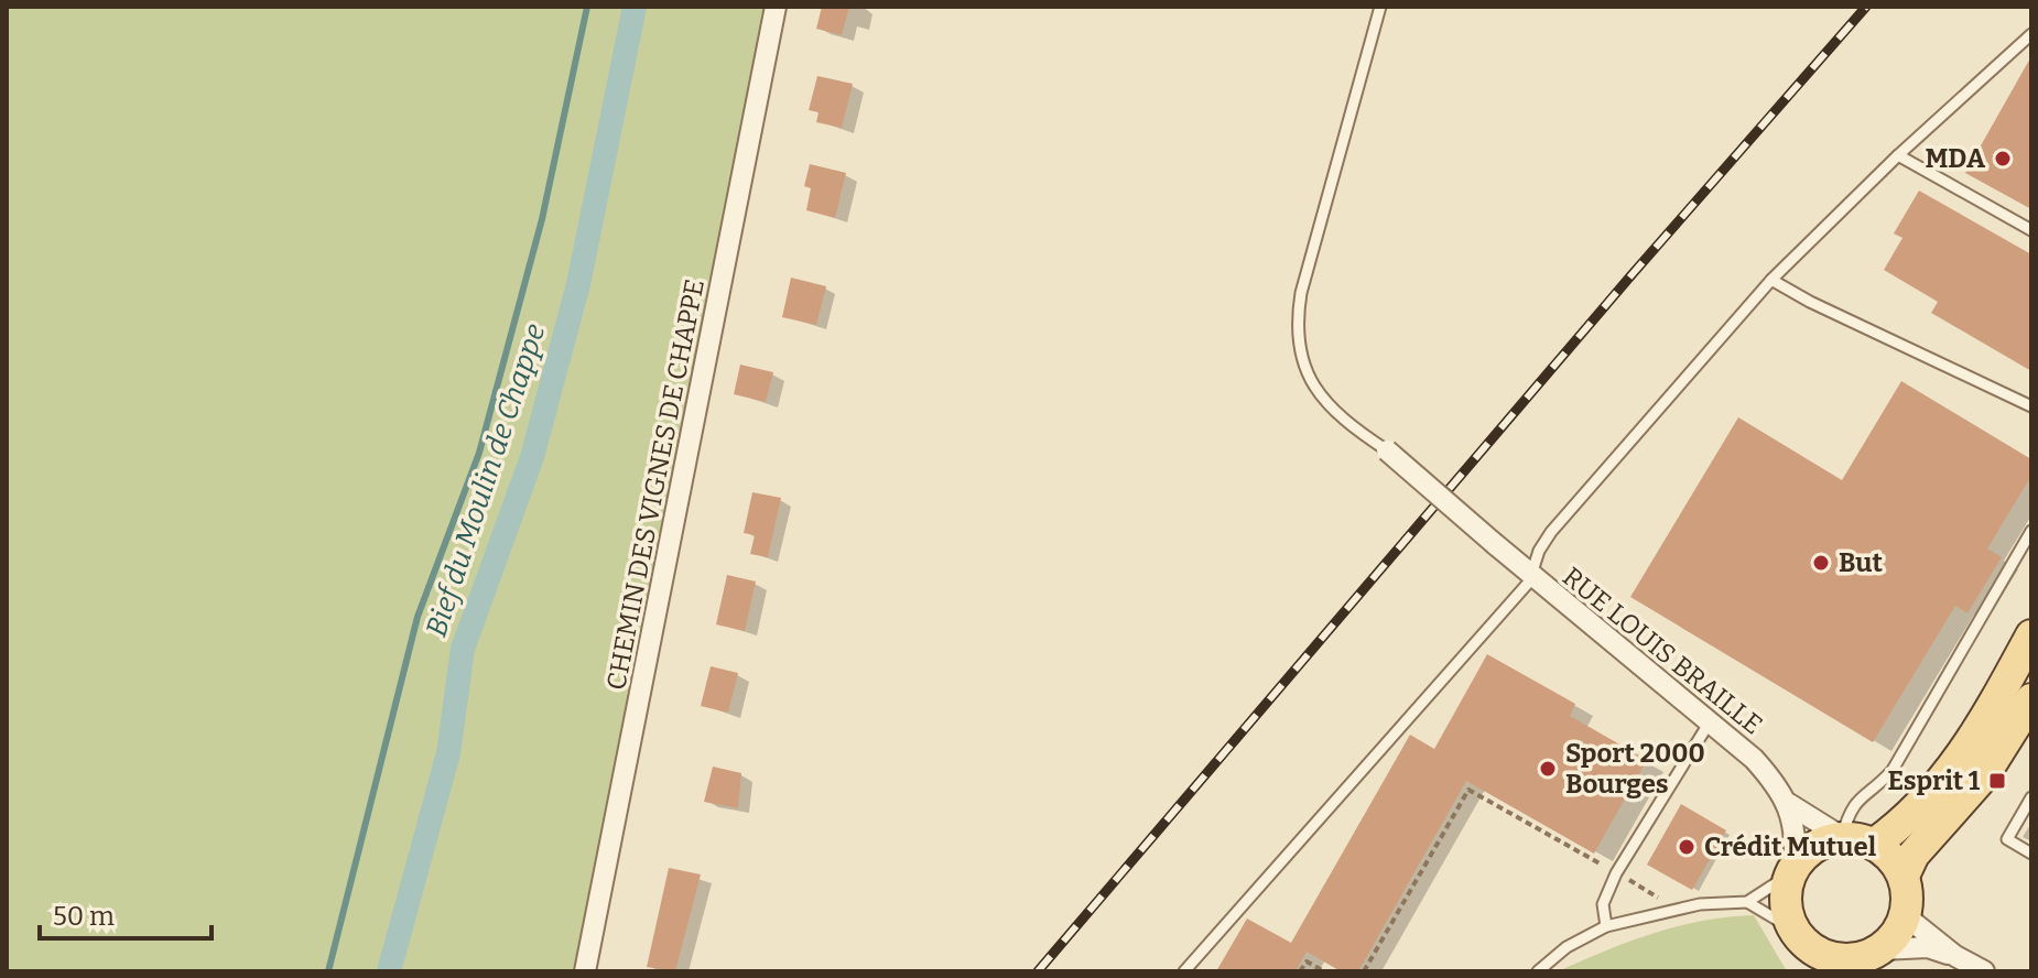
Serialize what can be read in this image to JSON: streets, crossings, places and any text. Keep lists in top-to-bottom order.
{
  "streets": {
    "street": ["CHEMIN DES VIGNES DE CHAPPE", "RUE LOUIS BRAILLE"]
  },
  "water": ["Bief du Moulin de Chappe"],
  "places": {
    "other": [
      "MDA",
      "But",
      "Sport 2000 Bourges",
      "Crédit Mutuel"
    ],
    "transit": ["Esprit 1"]
  },
  "scale_bar": "50 m"
}
